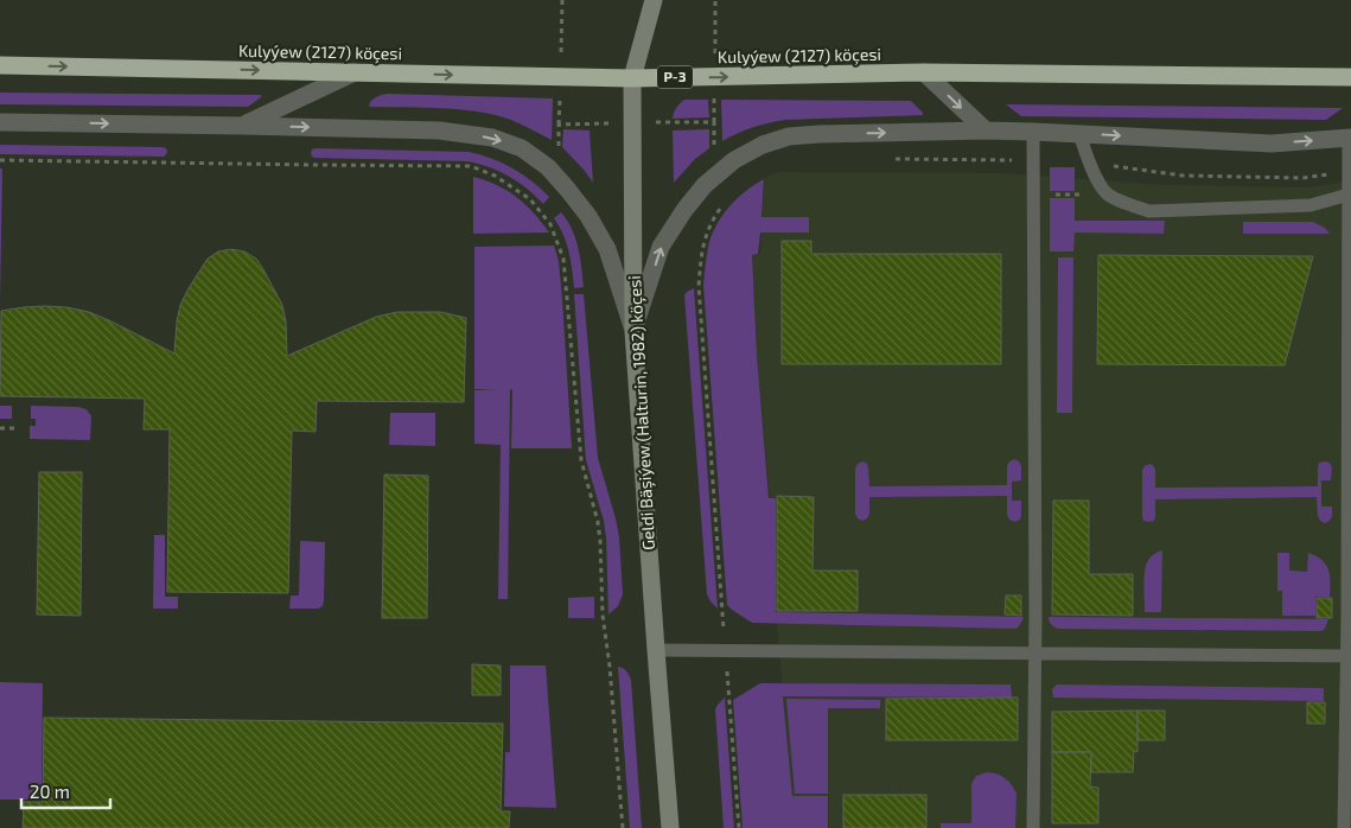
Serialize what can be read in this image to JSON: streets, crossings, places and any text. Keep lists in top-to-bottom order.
{
  "streets": {
    "highway": ["Kulyýew (2127) köçesi", "P-3"],
    "street": ["Geldi Bäşiýew (Halturin, 1982) köçesi"]
  },
  "crossings": [
    ["Kulyýew (2127) köçesi", "Geldi Bäşiýew (Halturin, 1982) köçesi"]
  ],
  "one_way": ["Kulyýew (2127) köçesi"],
  "scale_bar": "20 m"
}
